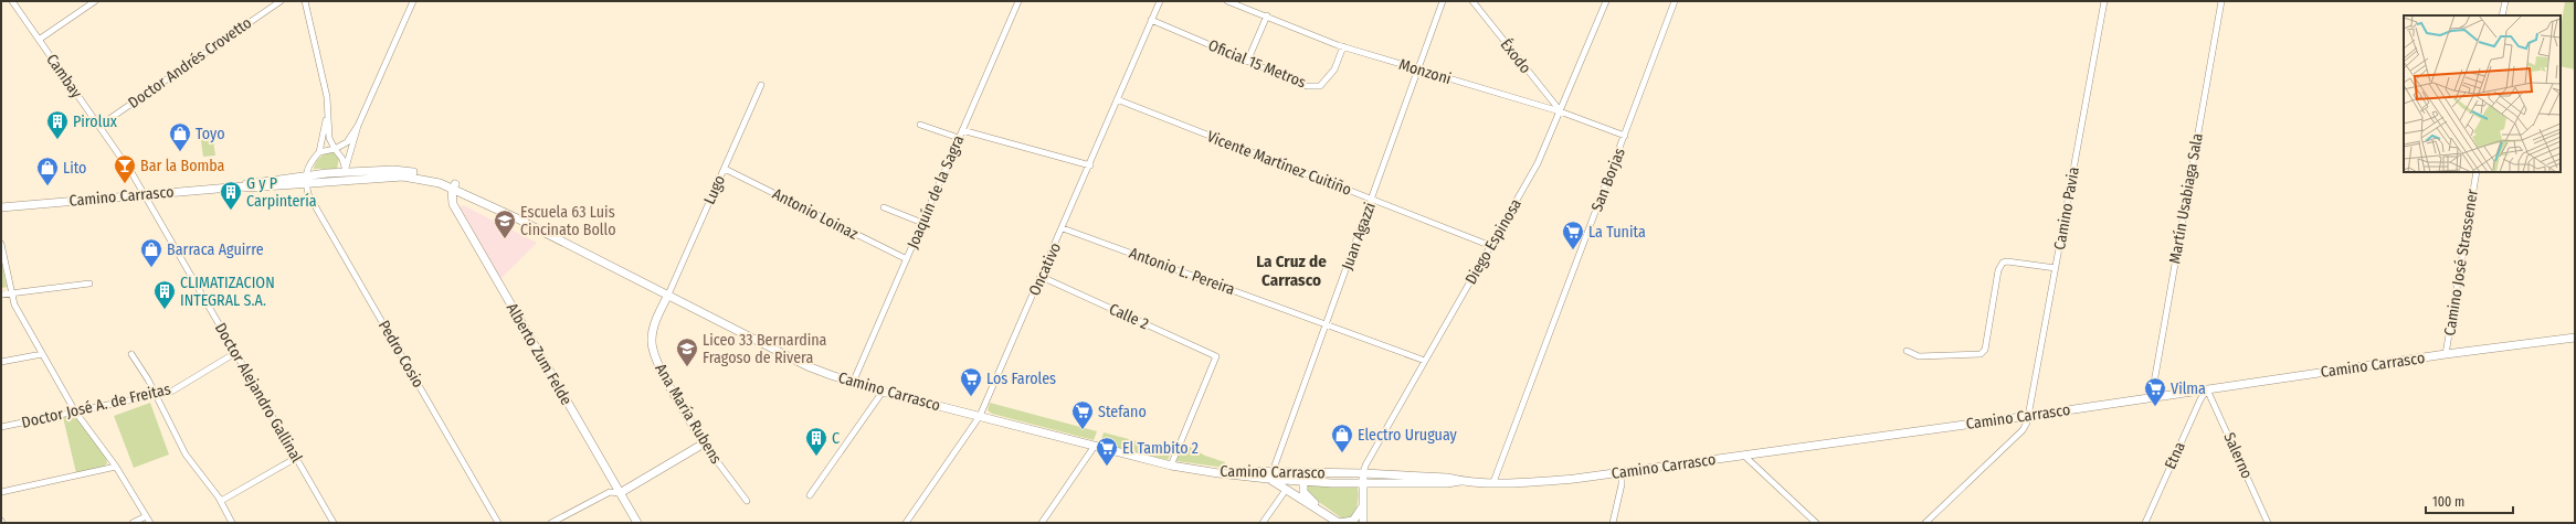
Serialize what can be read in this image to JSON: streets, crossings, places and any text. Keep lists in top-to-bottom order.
{
  "streets": {
    "main road": ["Camino Carrasco", "Alberto Zum Felde", "Ana María Rubens"],
    "street": [
      "Éxodo",
      "Doctor Andrés Crovetto",
      "Oficial 15 Metros",
      "Monzoni",
      "Cambay",
      "Vicente Martínez Cuitiño",
      "San Borjas",
      "Lugo",
      "Joaquín de la Sagra",
      "Martín Usabiaga Sala",
      "Camino Pavia",
      "Antonio Loinaz",
      "Juan Agazzi",
      "Diego Espinosa",
      "Camino José Strassener",
      "Oncativo",
      "Antonio L. Pereira",
      "Calle 2",
      "Pedro Cosio",
      "Doctor Alejandro Gallinal",
      "Doctor José A. de Freitas",
      "Etna",
      "Salerno"
    ]
  },
  "crossings": [
    ["Éxodo", "Monzoni"],
    ["Éxodo", "Diego Espinosa"],
    ["Doctor Andrés Crovetto", "Cambay"],
    ["Oficial 15 Metros", "Monzoni"],
    ["Oficial 15 Metros", "Oncativo"],
    ["Monzoni", "San Borjas"],
    ["Monzoni", "Juan Agazzi"],
    ["Monzoni", "Diego Espinosa"],
    ["Cambay", "Camino Carrasco"],
    ["Cambay", "Doctor Alejandro Gallinal"],
    ["Vicente Martínez Cuitiño", "Juan Agazzi"],
    ["Vicente Martínez Cuitiño", "Diego Espinosa"],
    ["Vicente Martínez Cuitiño", "Oncativo"],
    ["San Borjas", "Camino Carrasco"],
    ["Lugo", "Camino Carrasco"],
    ["Lugo", "Antonio Loinaz"],
    ["Lugo", "Ana María Rubens"],
    ["Joaquín de la Sagra", "Camino Carrasco"],
    ["Joaquín de la Sagra", "Antonio Loinaz"],
    ["Camino Carrasco", "Martín Usabiaga Sala"],
    ["Camino Carrasco", "Camino Pavia"],
    ["Camino Carrasco", "Juan Agazzi"],
    ["Camino Carrasco", "Diego Espinosa"],
    ["Camino Carrasco", "Camino José Strassener"],
    ["Camino Carrasco", "Oncativo"],
    ["Camino Carrasco", "Calle 2"],
    ["Camino Carrasco", "Pedro Cosio"],
    ["Camino Carrasco", "Alberto Zum Felde"],
    ["Camino Carrasco", "Doctor Alejandro Gallinal"],
    ["Camino Carrasco", "Ana María Rubens"],
    ["Camino Carrasco", "Etna"],
    ["Camino Carrasco", "Salerno"],
    ["Juan Agazzi", "Antonio L. Pereira"],
    ["Diego Espinosa", "Antonio L. Pereira"],
    ["Oncativo", "Antonio L. Pereira"],
    ["Oncativo", "Calle 2"],
    ["Doctor Alejandro Gallinal", "Doctor José A. de Freitas"],
    ["Etna", "Salerno"]
  ],
  "districts": ["La Cruz de Carrasco"],
  "places": {
    "building": [
      "Pirolux",
      "G y P Carpintería",
      "CLIMATIZACION INTEGRAL S.A.",
      "C"
    ],
    "shop": [
      "Toyo",
      "Lito",
      "Barraca Aguirre",
      "Electro Uruguay"
    ],
    "bar": ["Bar la Bomba"],
    "school or university": ["Escuela 63 Luis Cincinato Bollo", "Liceo 33 Bernardina Fragoso de Rivera"],
    "supermarket": [
      "La Tunita",
      "Los Faroles",
      "Vilma",
      "Stefano",
      "El Tambito 2"
    ]
  },
  "scale_bar": "100 m"
}
